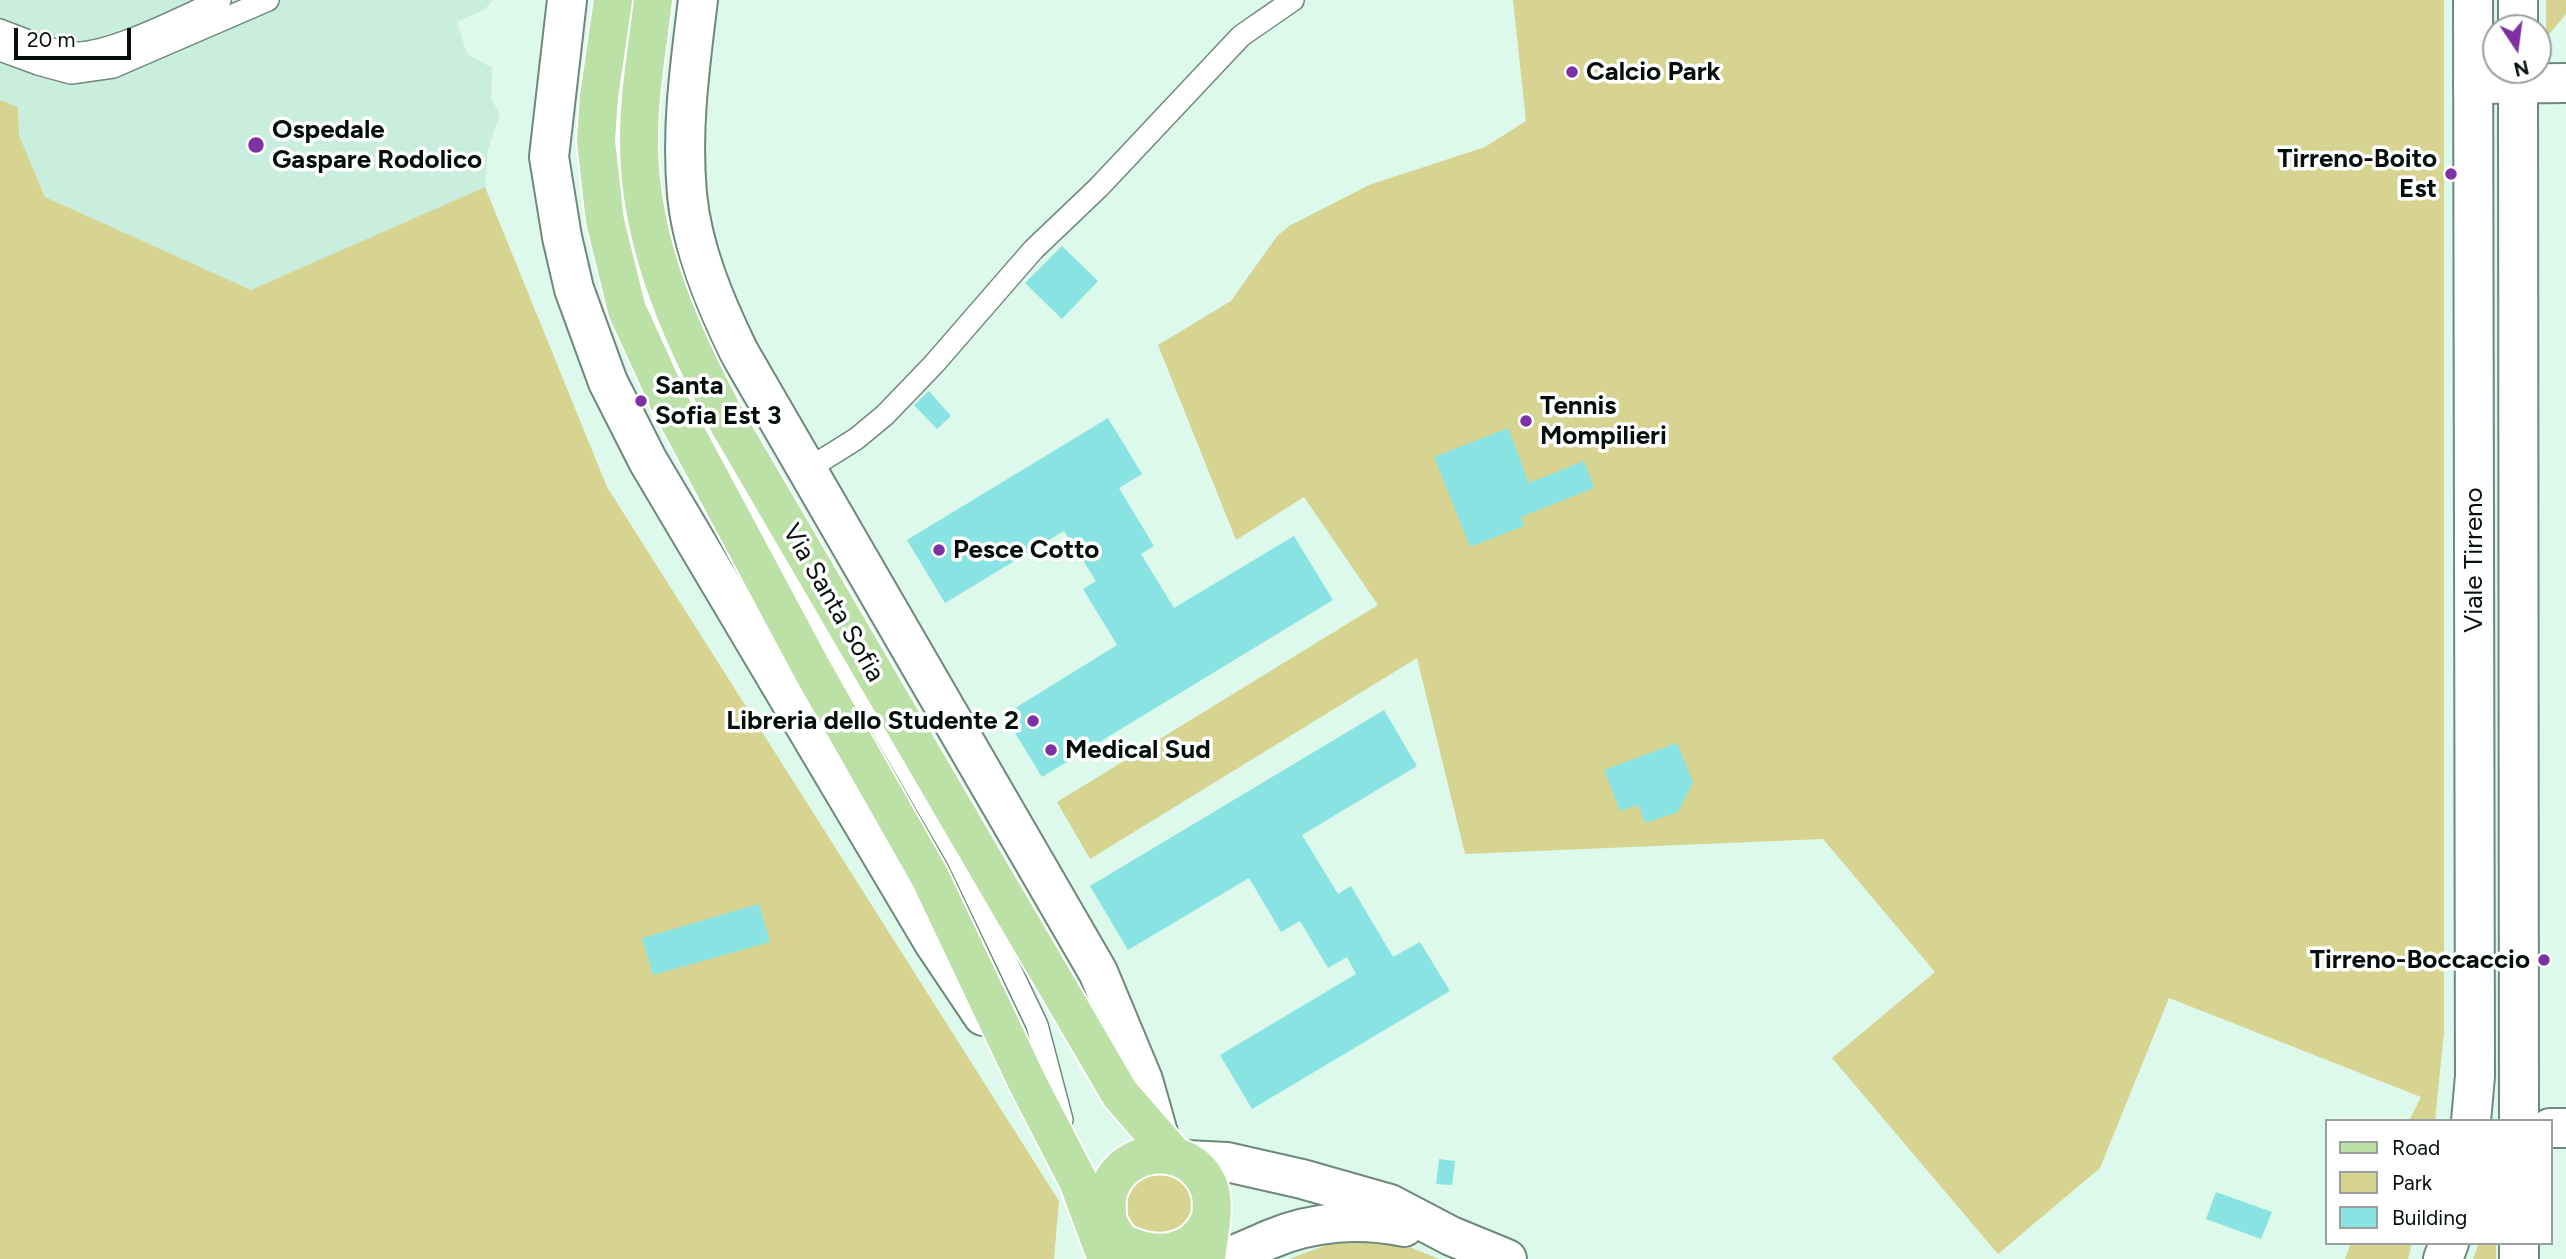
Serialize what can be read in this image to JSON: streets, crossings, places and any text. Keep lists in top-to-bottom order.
{
  "streets": {
    "main road": ["Via Santa Sofia"],
    "street": ["Viale Tirreno"]
  },
  "places": [
    "Calcio Park",
    "Ospedale Gaspare Rodolico",
    "Tirreno-Boito Est",
    "Santa Sofia Est 3",
    "Tennis Mompilieri",
    "Pesce Cotto",
    "Libreria dello Studente 2",
    "Medical Sud",
    "Tirreno-Boccaccio"
  ],
  "legend": ["Road", "Park", "Building"],
  "scale_bar": "20 m",
  "north": "bottom"
}
